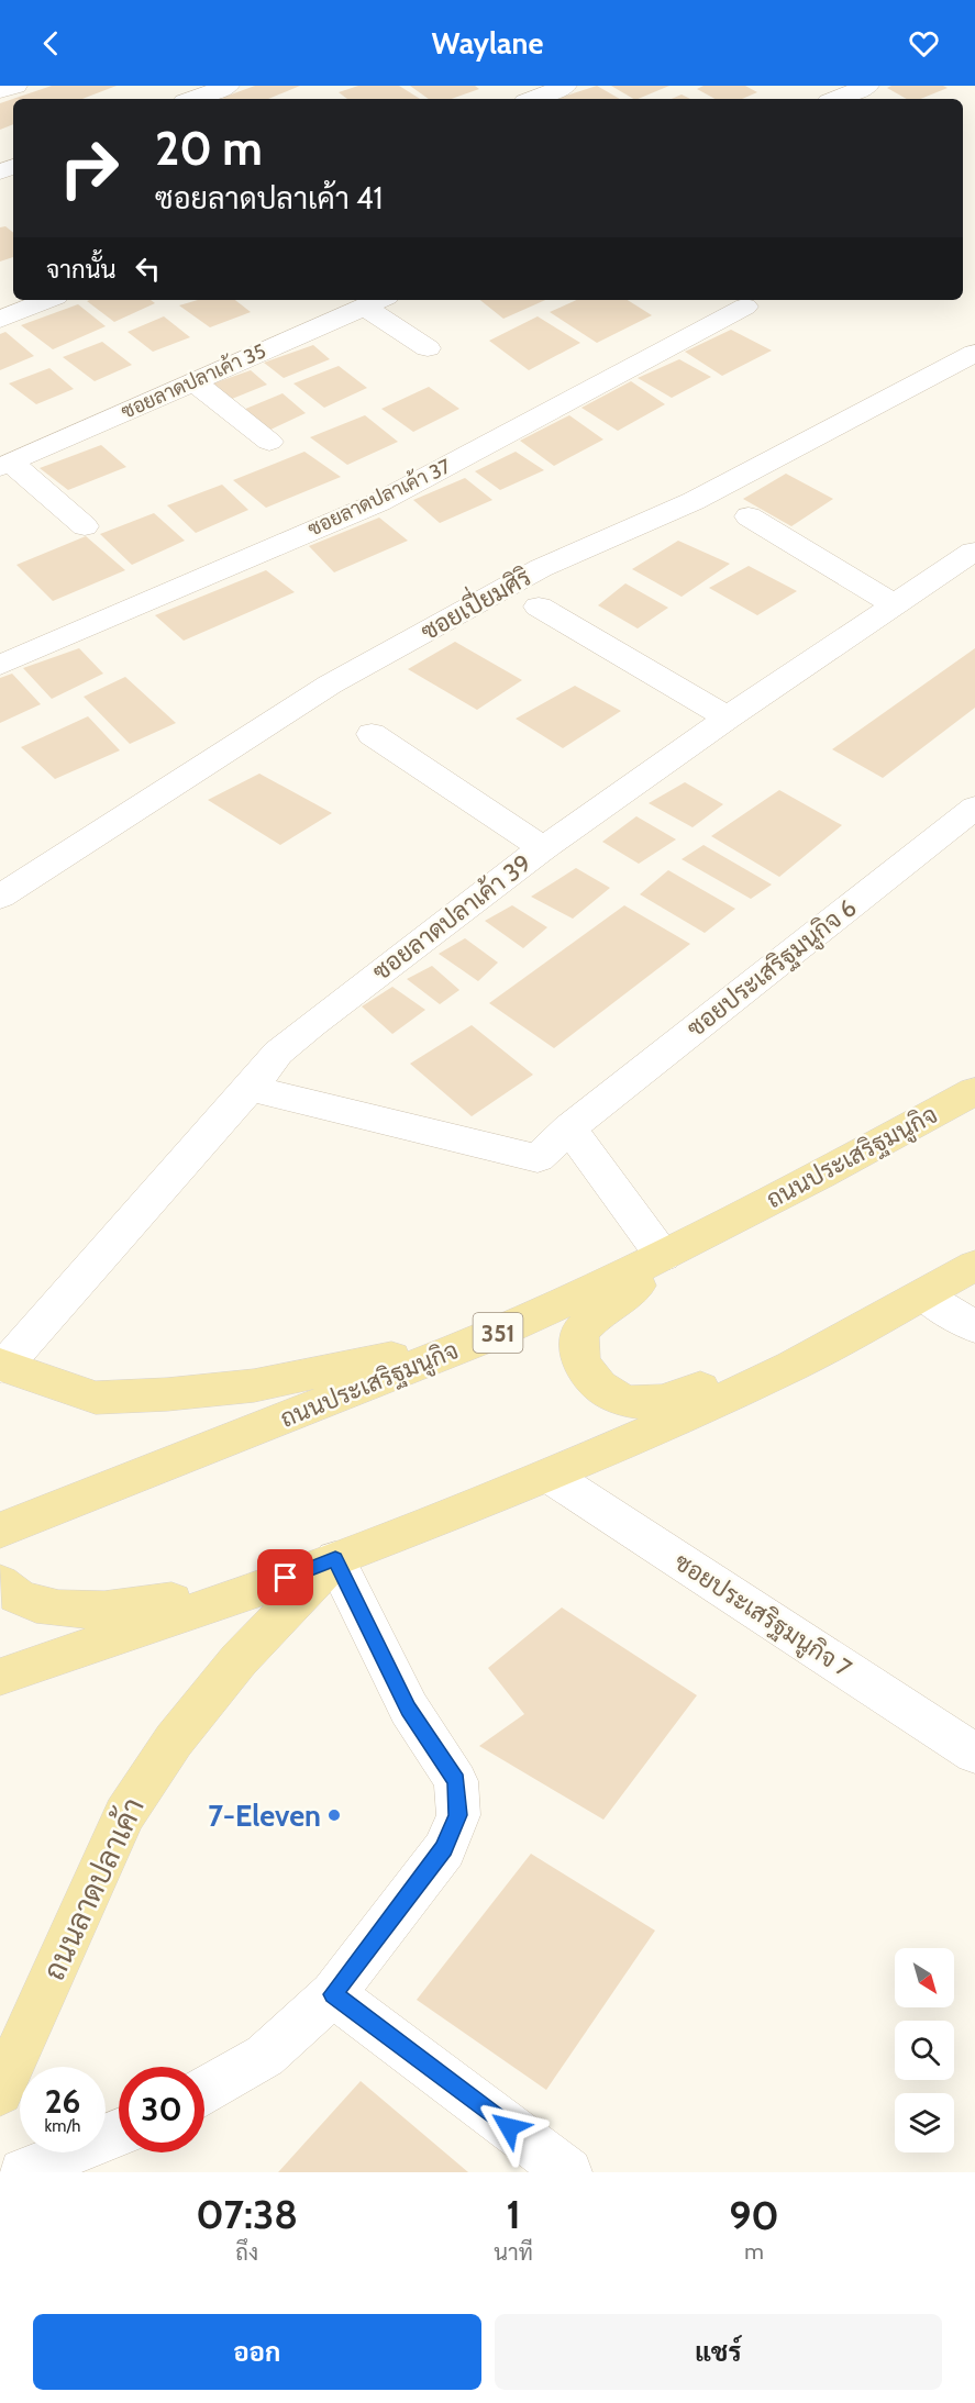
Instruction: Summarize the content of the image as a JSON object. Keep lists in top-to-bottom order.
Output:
{
  "streets": {
    "main road": ["ถนนประเสริฐมนูกิจ", "351", "ถนนลาดปลาเค้า"],
    "street": [
      "ซอยลาดปลาเค้า 35",
      "ซอยลาดปลาเค้า 37",
      "ซอยเปี่ยมศิริ",
      "ซอยลาดปลาเค้า 39",
      "ซอยประเสริฐมนูกิจ 6",
      "ซอยประเสริฐมนูกิจ 7"
    ]
  },
  "crossings": [
    ["ซอยลาดปลาเค้า 39", "ซอยประเสริฐมนูกิจ 6"]
  ],
  "places": ["7-Eleven"],
  "north": "bottom right",
  "page": {
    "header": "Waylane",
    "turn": ["20 m", "ซอยลาดปลาเค้า 41"],
    "then": "จากนั้น",
    "speed": "26 km/h",
    "limit": "30",
    "eta": [
      "07:38",
      "ถึง",
      "1",
      "นาที",
      "90",
      "m"
    ],
    "buttons": ["ออก", "แชร์"]
  }
}
